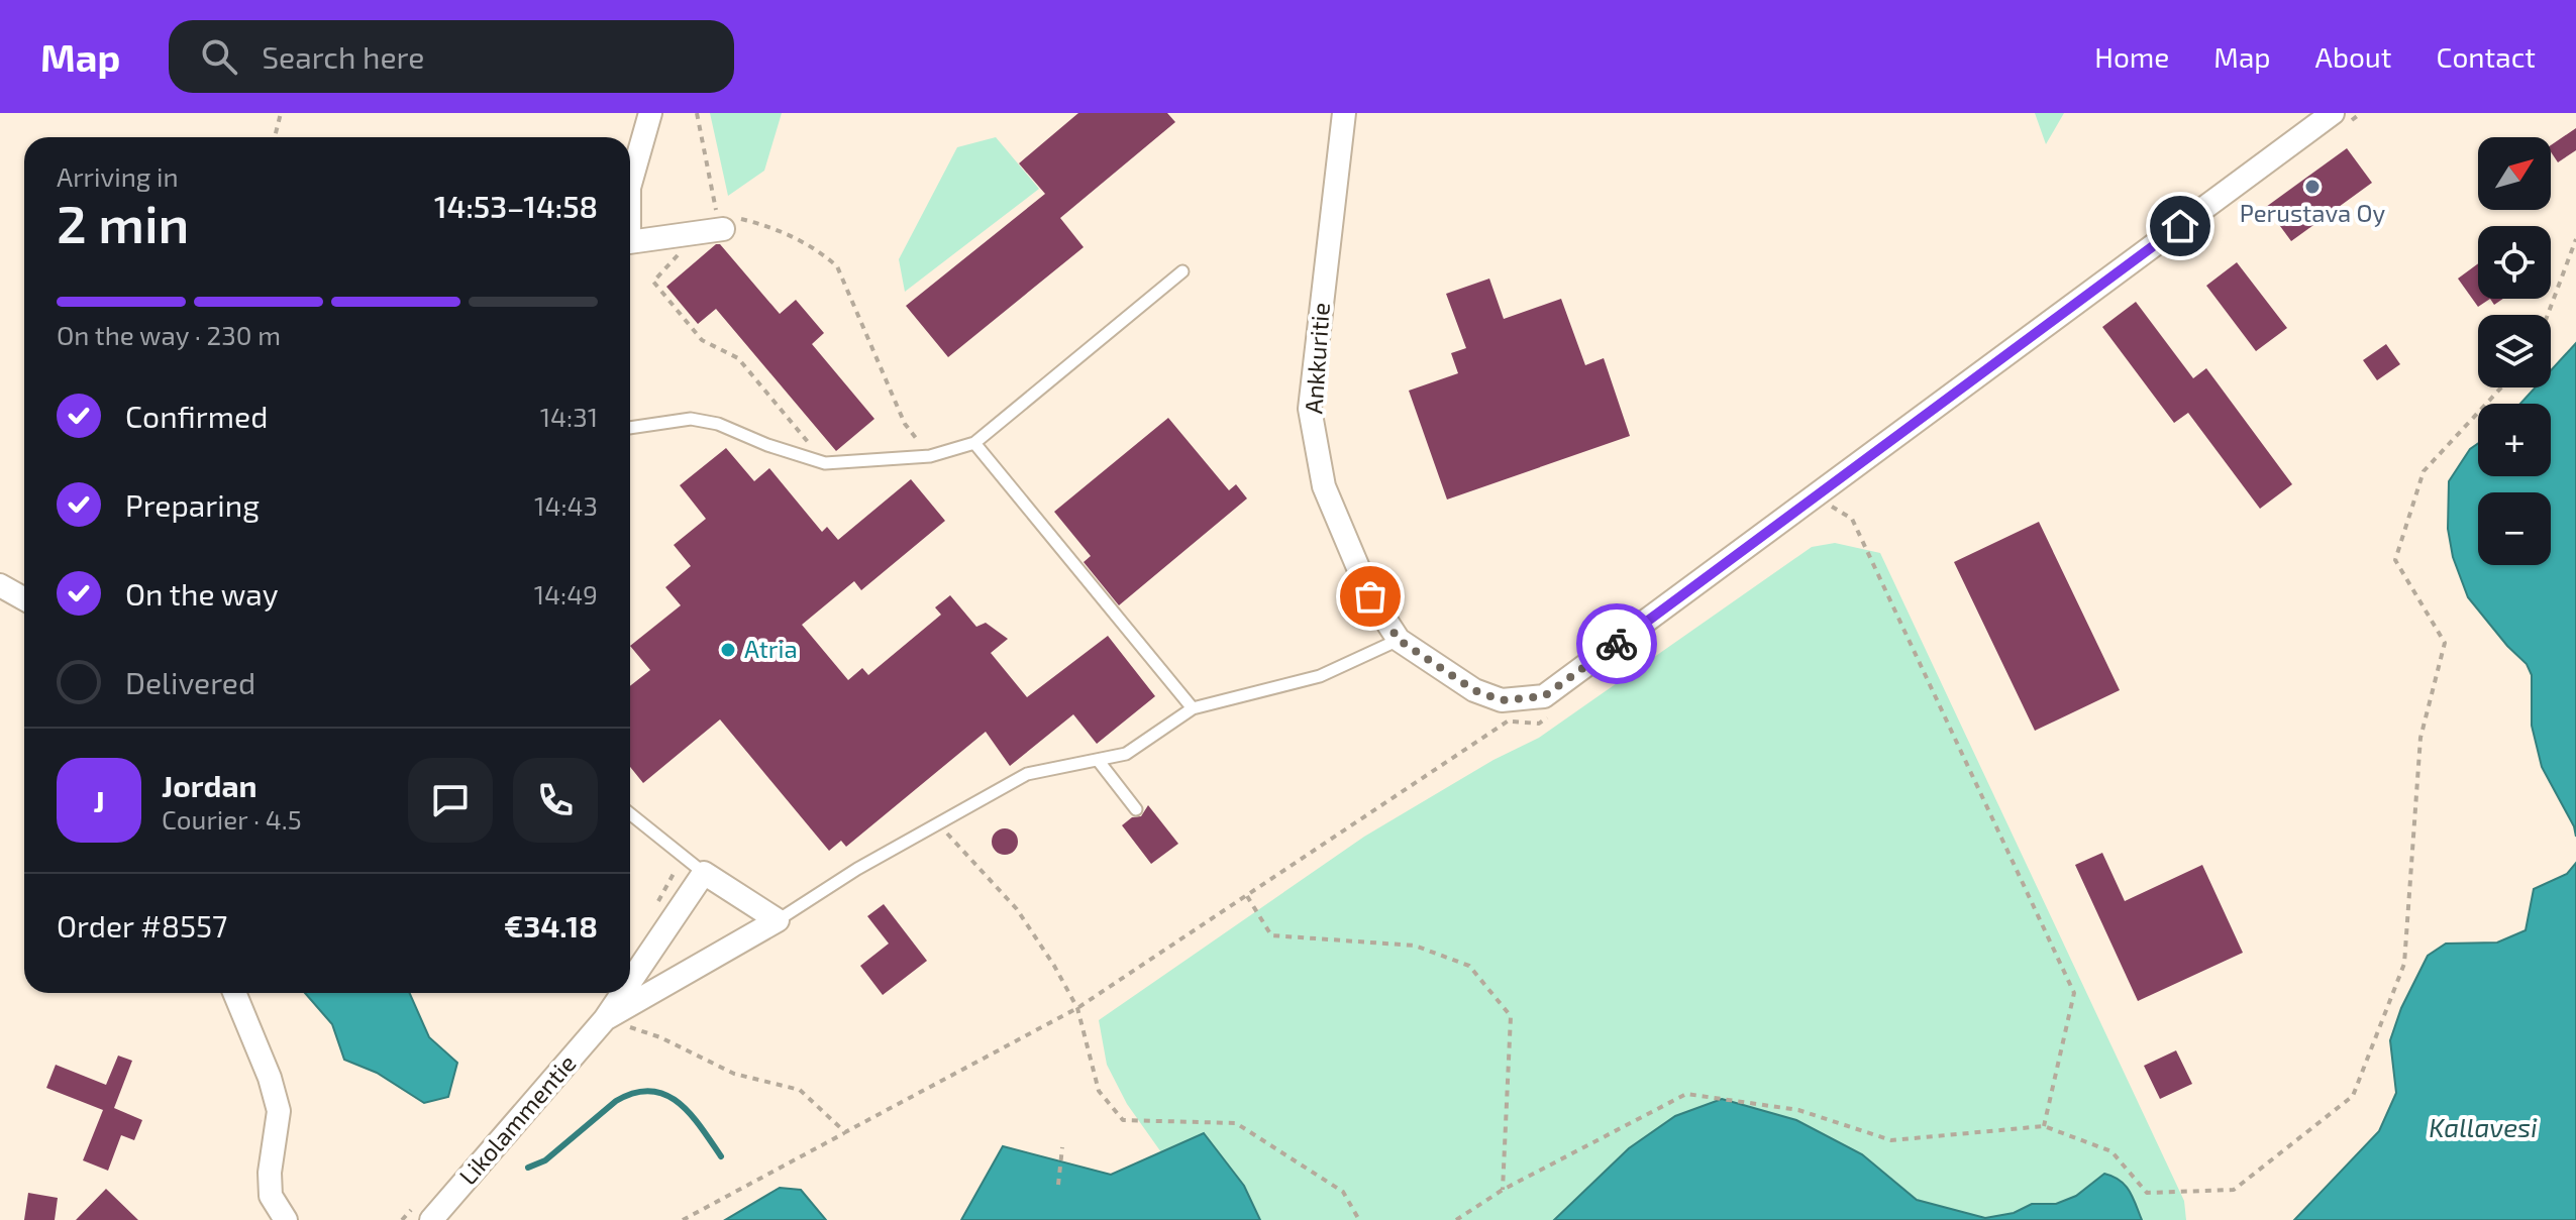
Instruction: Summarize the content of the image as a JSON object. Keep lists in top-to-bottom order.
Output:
{
  "streets": {
    "street": ["Ankkuritie", "Likolammentie"]
  },
  "water": ["Kallavesi"],
  "places": ["Perustava Oy", "Atria"],
  "north": "top right",
  "page": {
    "header": "Map",
    "search": "Search here",
    "nav": [
      "Home",
      "Map",
      "About",
      "Contact"
    ],
    "map_buttons": ["+", "−"],
    "heading": ["2 min", "Arriving in", "14:53–14:58"],
    "panel": [
      "Jordan",
      "Courier · 4.5",
      "Order #8557",
      "€34.18"
    ],
    "bar": "On the way · 230 m",
    "list": [
      ["Confirmed", "14:31"],
      ["Preparing", "14:43"],
      ["On the way", "14:49"],
      "Delivered"
    ],
    "round": "J"
  }
}
